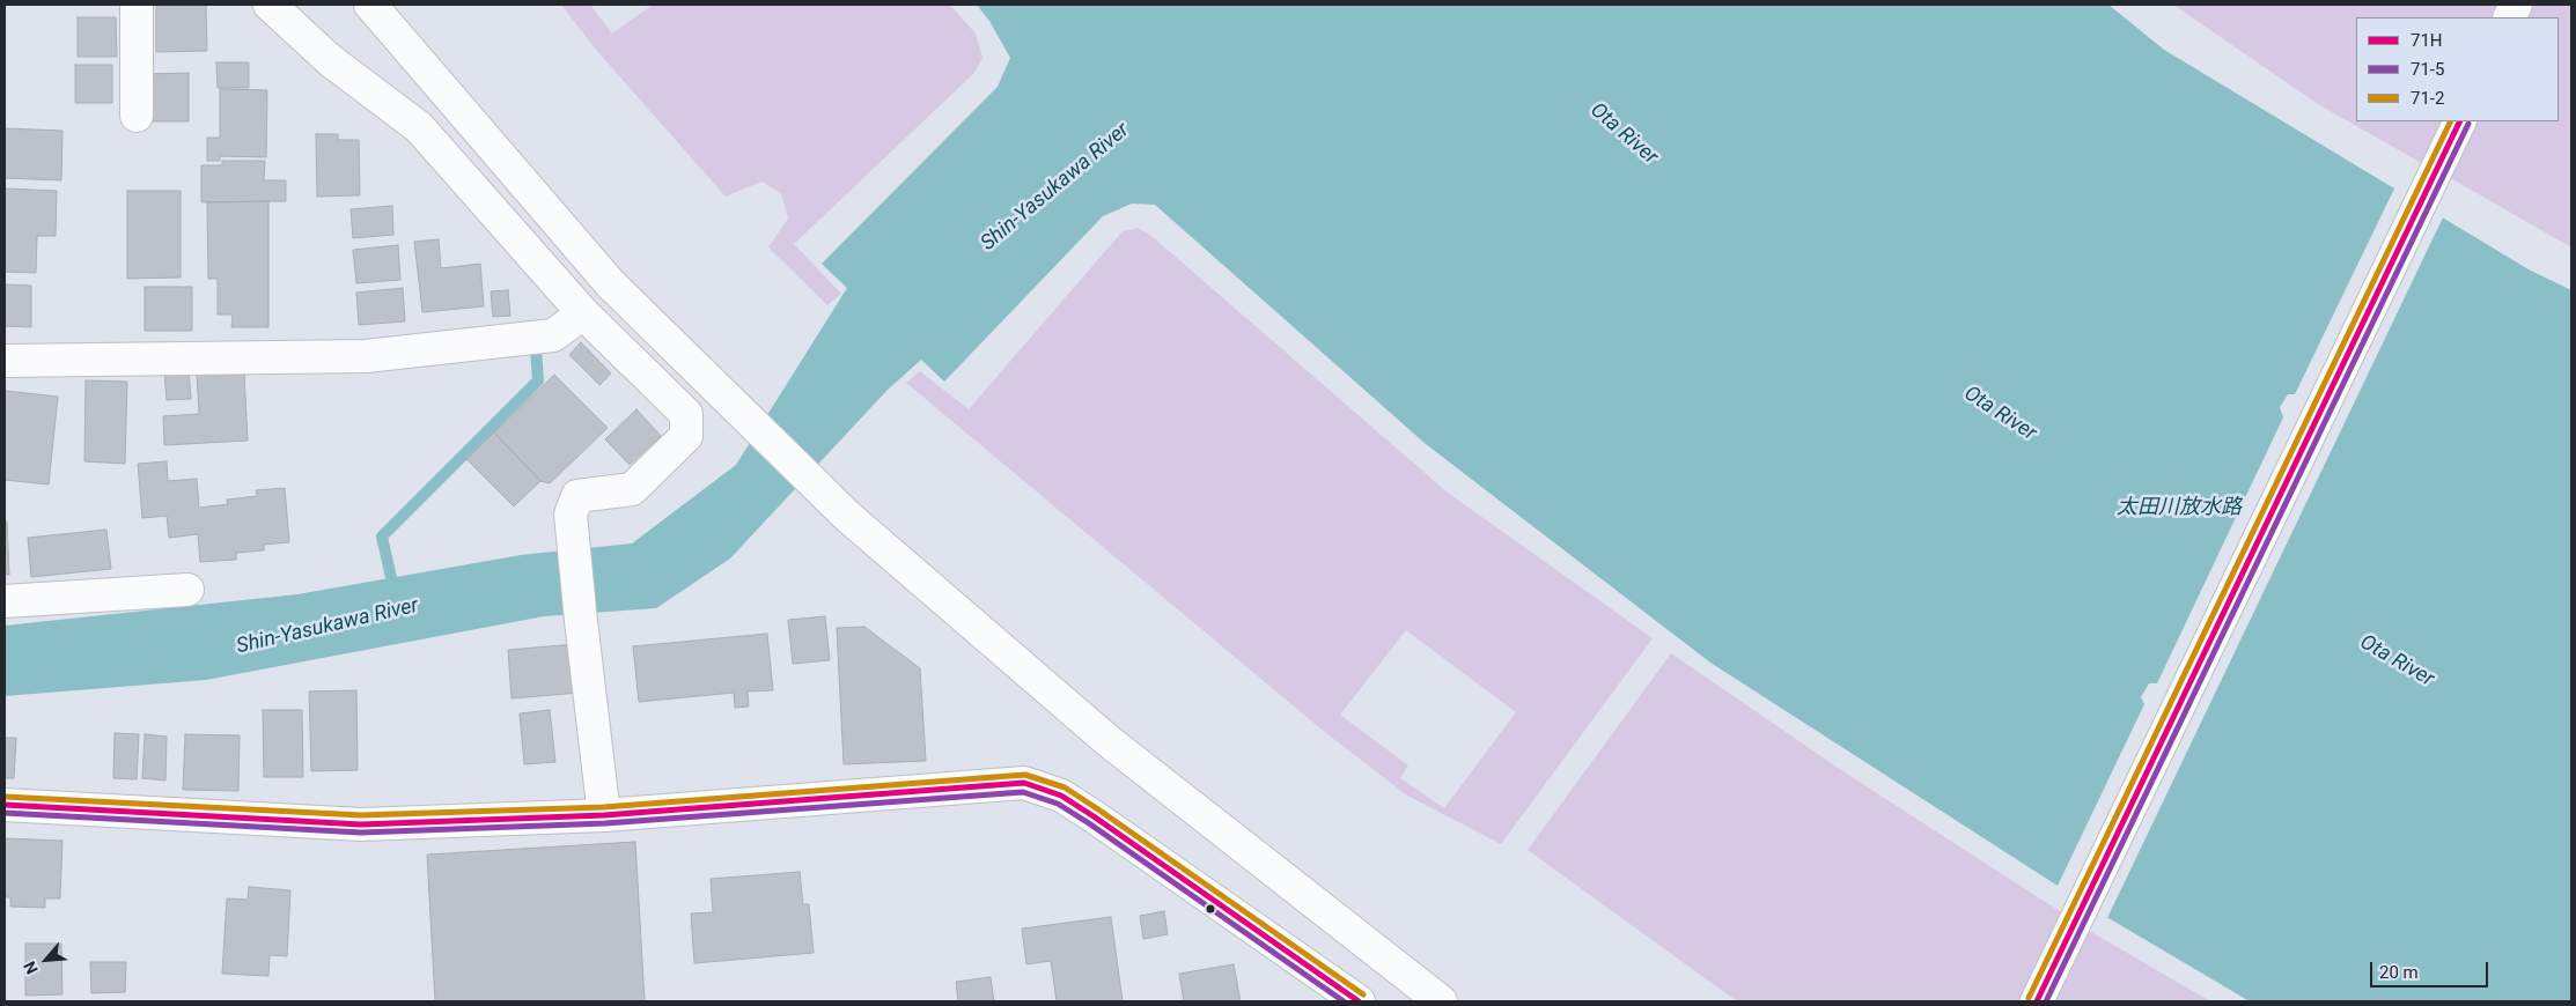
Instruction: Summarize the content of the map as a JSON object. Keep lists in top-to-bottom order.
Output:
{
  "water": ["Ota River", "Shin-Yasukawa River", "太田川放水路"],
  "lines": ["transit line 71H", "transit line 71-2", "transit line 71-5"],
  "legend": ["71H", "71-5", "71-2"],
  "scale_bar": "20 m",
  "north": "bottom left"
}
